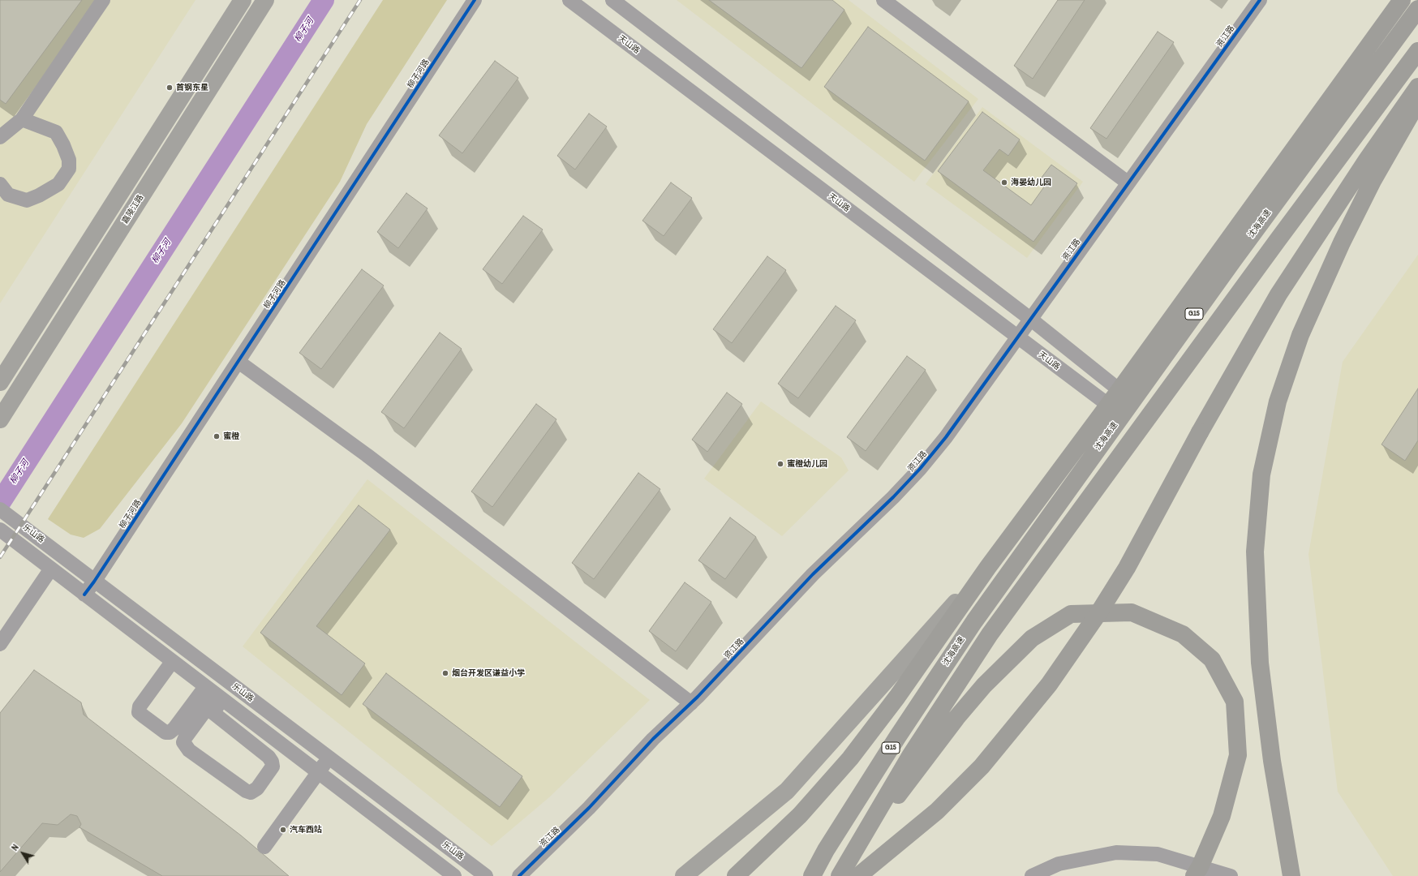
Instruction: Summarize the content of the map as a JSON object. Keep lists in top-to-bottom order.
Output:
{
  "streets": {
    "highway": ["沈海高速", "G15"],
    "main road": ["嘉陵江路"],
    "street": [
      "资江路",
      "天山路",
      "柳子河路",
      "乐山路"
    ]
  },
  "crossings": [
    ["资江路", "天山路"],
    ["柳子河路", "乐山路"]
  ],
  "water": ["柳子河"],
  "places": [
    "首钢东星",
    "海晏幼儿园",
    "蜜橙",
    "蜜橙幼儿园",
    "烟台开发区谦益小学",
    "汽车西站"
  ],
  "north": "top left"
}
